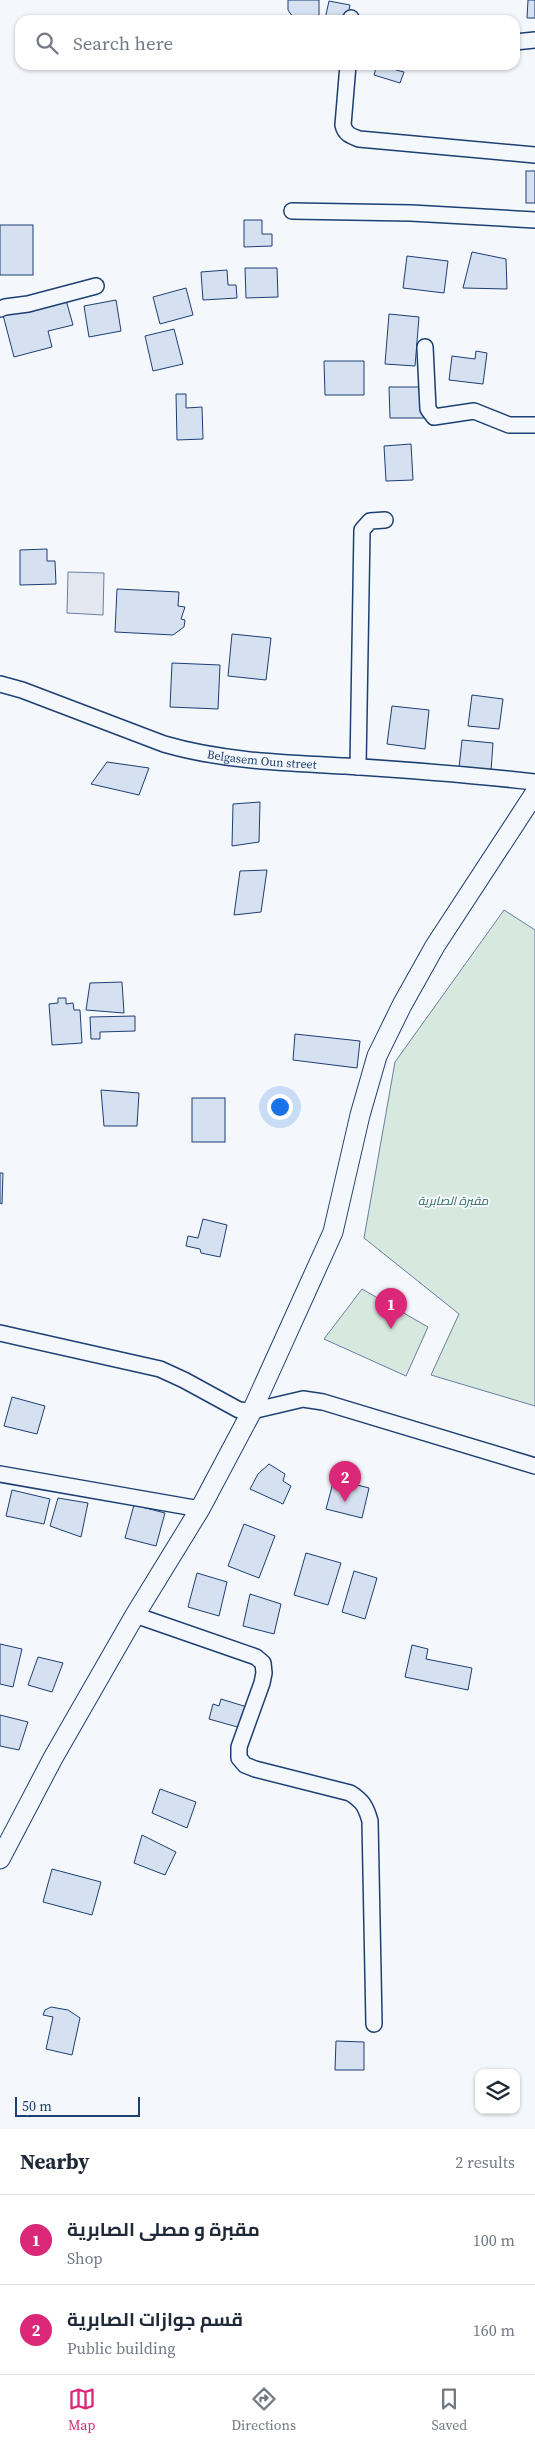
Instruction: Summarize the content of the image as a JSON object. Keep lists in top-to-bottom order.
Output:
{
  "streets": {
    "street": ["Belgasem Oun street"]
  },
  "parks": ["مقبرة الصابرية"],
  "scale_bar": "50 m",
  "page": {
    "search": "Search here",
    "pins": ["1", "2"],
    "scale": "50 m",
    "heading": ["Nearby", "2 results"],
    "list": [
      {
        "mark": "1",
        "name": "مقبرة و مصلى الصابرية",
        "note": "Shop",
        "value": "100 m"
      },
      {
        "mark": "2",
        "name": "قسم جوازات الصابرية",
        "note": "Public building",
        "value": "160 m"
      }
    ],
    "nav": ["Map", "Directions", "Saved"]
  }
}
